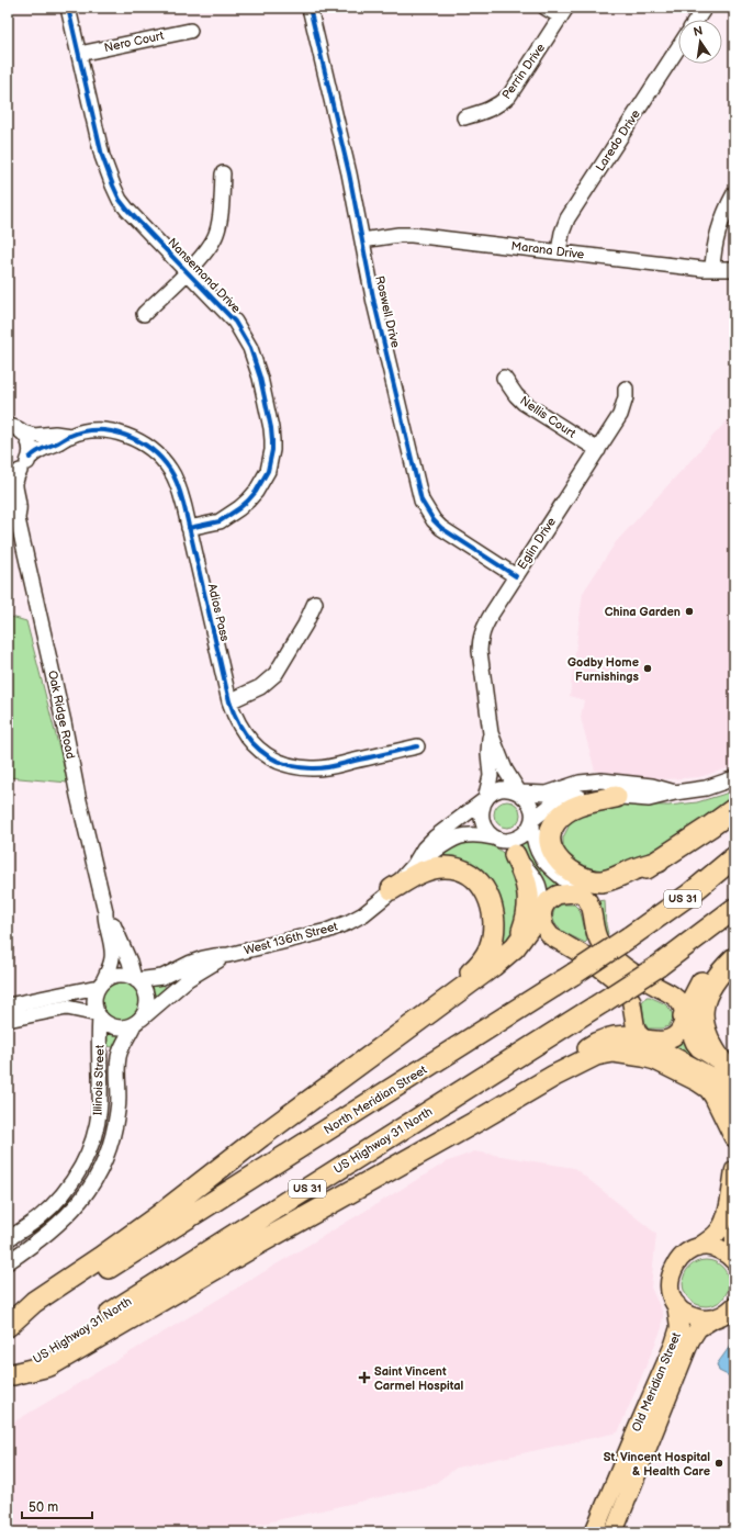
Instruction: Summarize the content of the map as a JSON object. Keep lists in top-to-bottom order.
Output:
{
  "streets": {
    "highway": ["US 31", "North Meridian Street", "US Highway 31 North"],
    "main road": ["Old Meridian Street"],
    "street": [
      "Nero Court",
      "Perrin Drive",
      "Laredo Drive",
      "Marana Drive",
      "Nansemond Drive",
      "Roswell Drive",
      "Nellis Court",
      "Eglin Drive",
      "Adios Pass",
      "Oak Ridge Road",
      "West 136th Street",
      "Illinois Street"
    ]
  },
  "crossings": [
    ["Nero Court", "Nansemond Drive"],
    ["Laredo Drive", "Marana Drive"],
    ["Marana Drive", "Roswell Drive"],
    ["Nansemond Drive", "Adios Pass"],
    ["Roswell Drive", "Eglin Drive"],
    ["Nellis Court", "Eglin Drive"],
    ["Eglin Drive", "West 136th Street"],
    ["Oak Ridge Road", "West 136th Street"],
    ["Oak Ridge Road", "Illinois Street"],
    ["West 136th Street", "Illinois Street"]
  ],
  "places": {
    "other": ["China Garden", "Godby Home Furnishings", "St. Vincent Hospital & Health Care"],
    "health": ["Saint Vincent Carmel Hospital"]
  },
  "scale_bar": "50 m",
  "north": "top"
}
